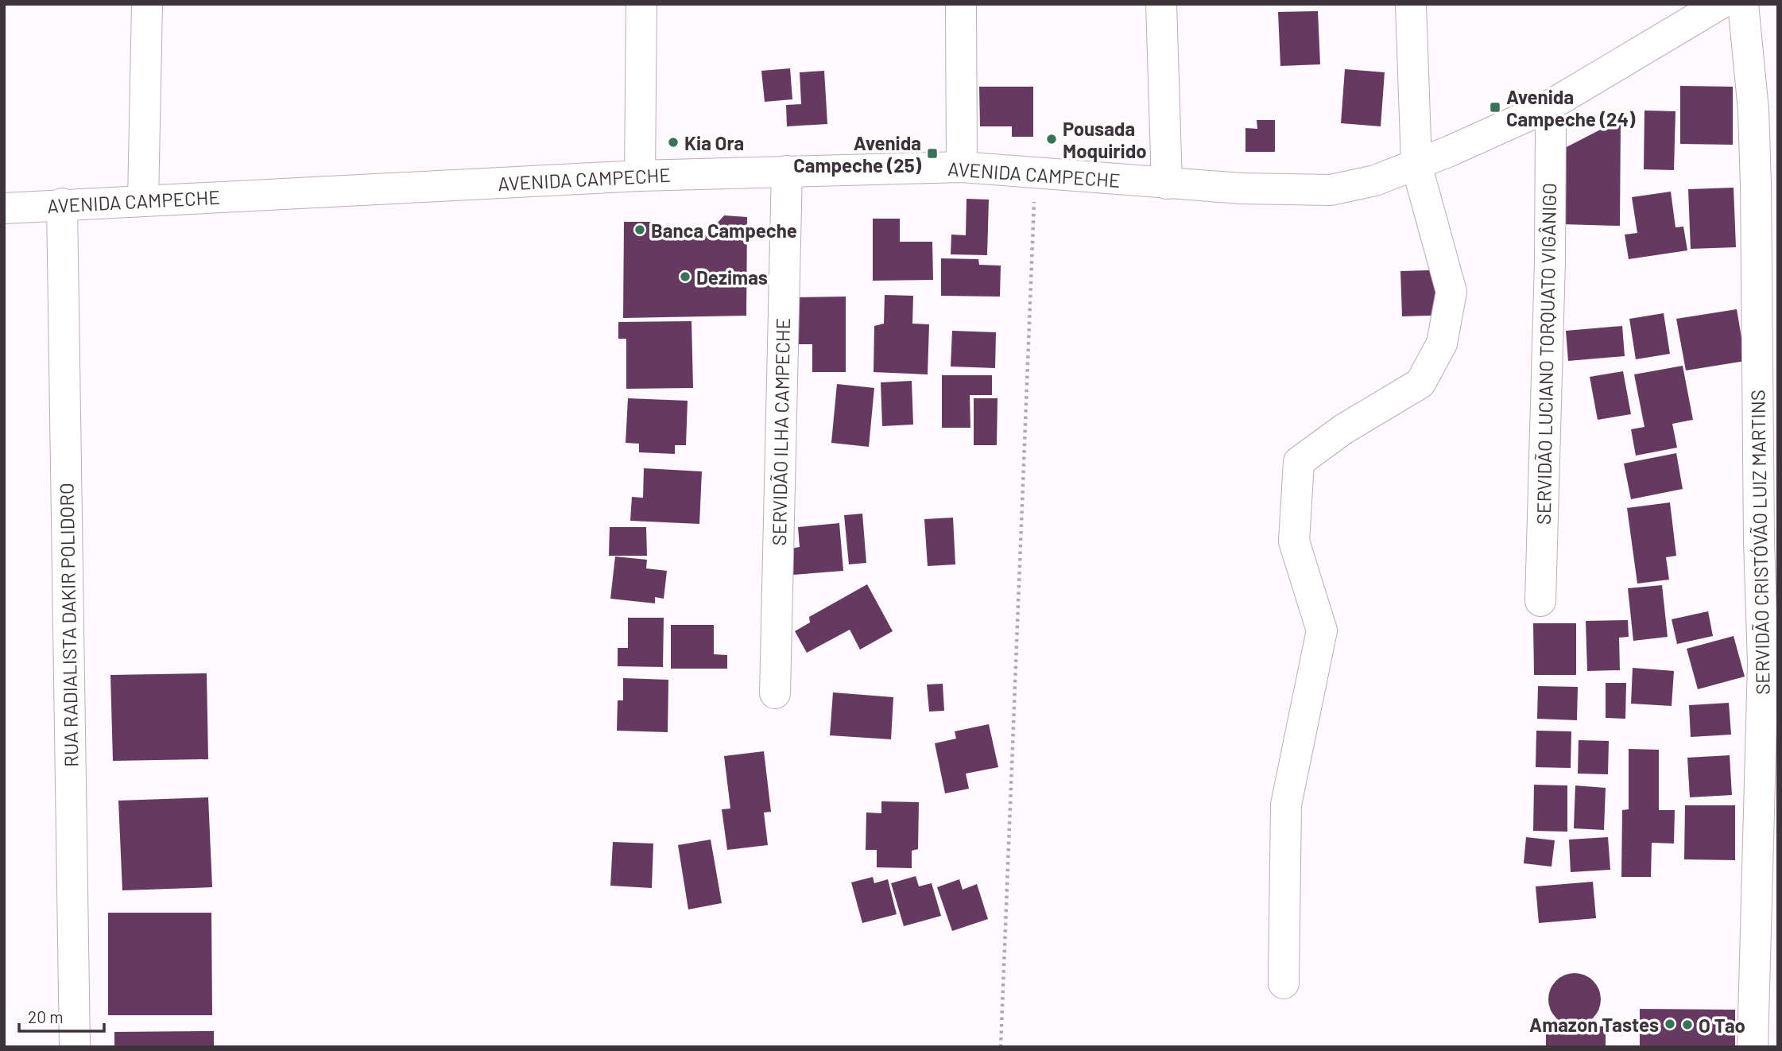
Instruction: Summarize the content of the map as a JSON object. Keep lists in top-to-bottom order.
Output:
{
  "streets": {
    "street": [
      "AVENIDA CAMPECHE",
      "SERVIDÃO LUCIANO TORQUATO VIGÂNIGO",
      "SERVIDÃO ILHA CAMPECHE",
      "SERVIDÃO CRISTÓVÃO LUIZ MARTINS",
      "RUA RADIALISTA DAKIR POLIDORO"
    ]
  },
  "crossings": [
    ["AVENIDA CAMPECHE", "SERVIDÃO LUCIANO TORQUATO VIGÂNIGO"],
    ["AVENIDA CAMPECHE", "SERVIDÃO ILHA CAMPECHE"],
    ["AVENIDA CAMPECHE", "RUA RADIALISTA DAKIR POLIDORO"]
  ],
  "places": {
    "transit": ["Avenida Campeche (24)", "Avenida Campeche (25)"],
    "other": [
      "Pousada Moquirido",
      "Kia Ora",
      "Banca Campeche",
      "Dezimas",
      "Amazon Tastes",
      "O Tao"
    ]
  },
  "scale_bar": "20 m"
}
